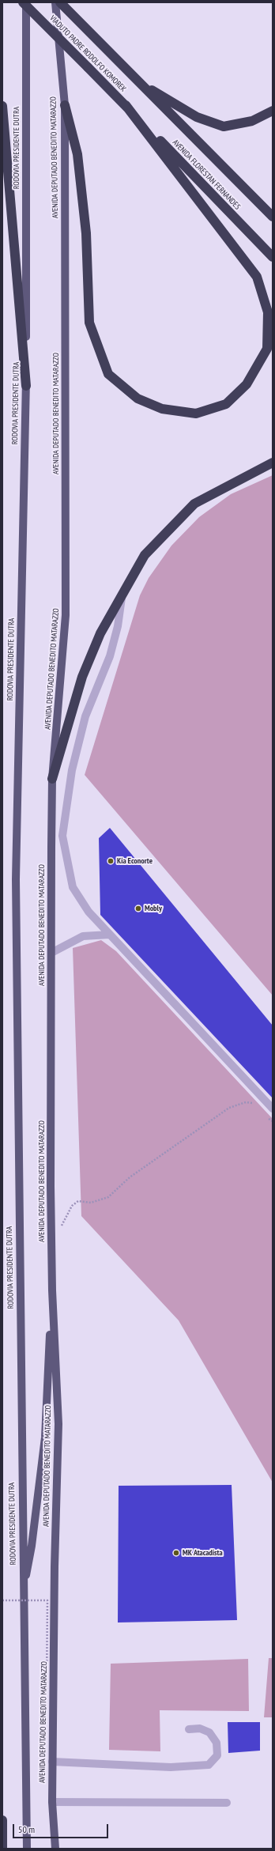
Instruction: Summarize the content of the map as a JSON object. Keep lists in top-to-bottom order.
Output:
{
  "streets": {
    "highway": ["VIADUTO PADRE RODOLFO KOMOREK", "AVENIDA FLORESTAN FERNANDES"],
    "main road": ["RODOVIA PRESIDENTE DUTRA", "AVENIDA DEPUTADO BENEDITO MATARAZZO"]
  },
  "crossings": [
    ["VIADUTO PADRE RODOLFO KOMOREK", "AVENIDA DEPUTADO BENEDITO MATARAZZO"],
    ["VIADUTO PADRE RODOLFO KOMOREK", "AVENIDA FLORESTAN FERNANDES"]
  ],
  "places": ["Kia Econorte", "Mobly", "MK Atacadista"],
  "scale_bar": "50 m"
}
